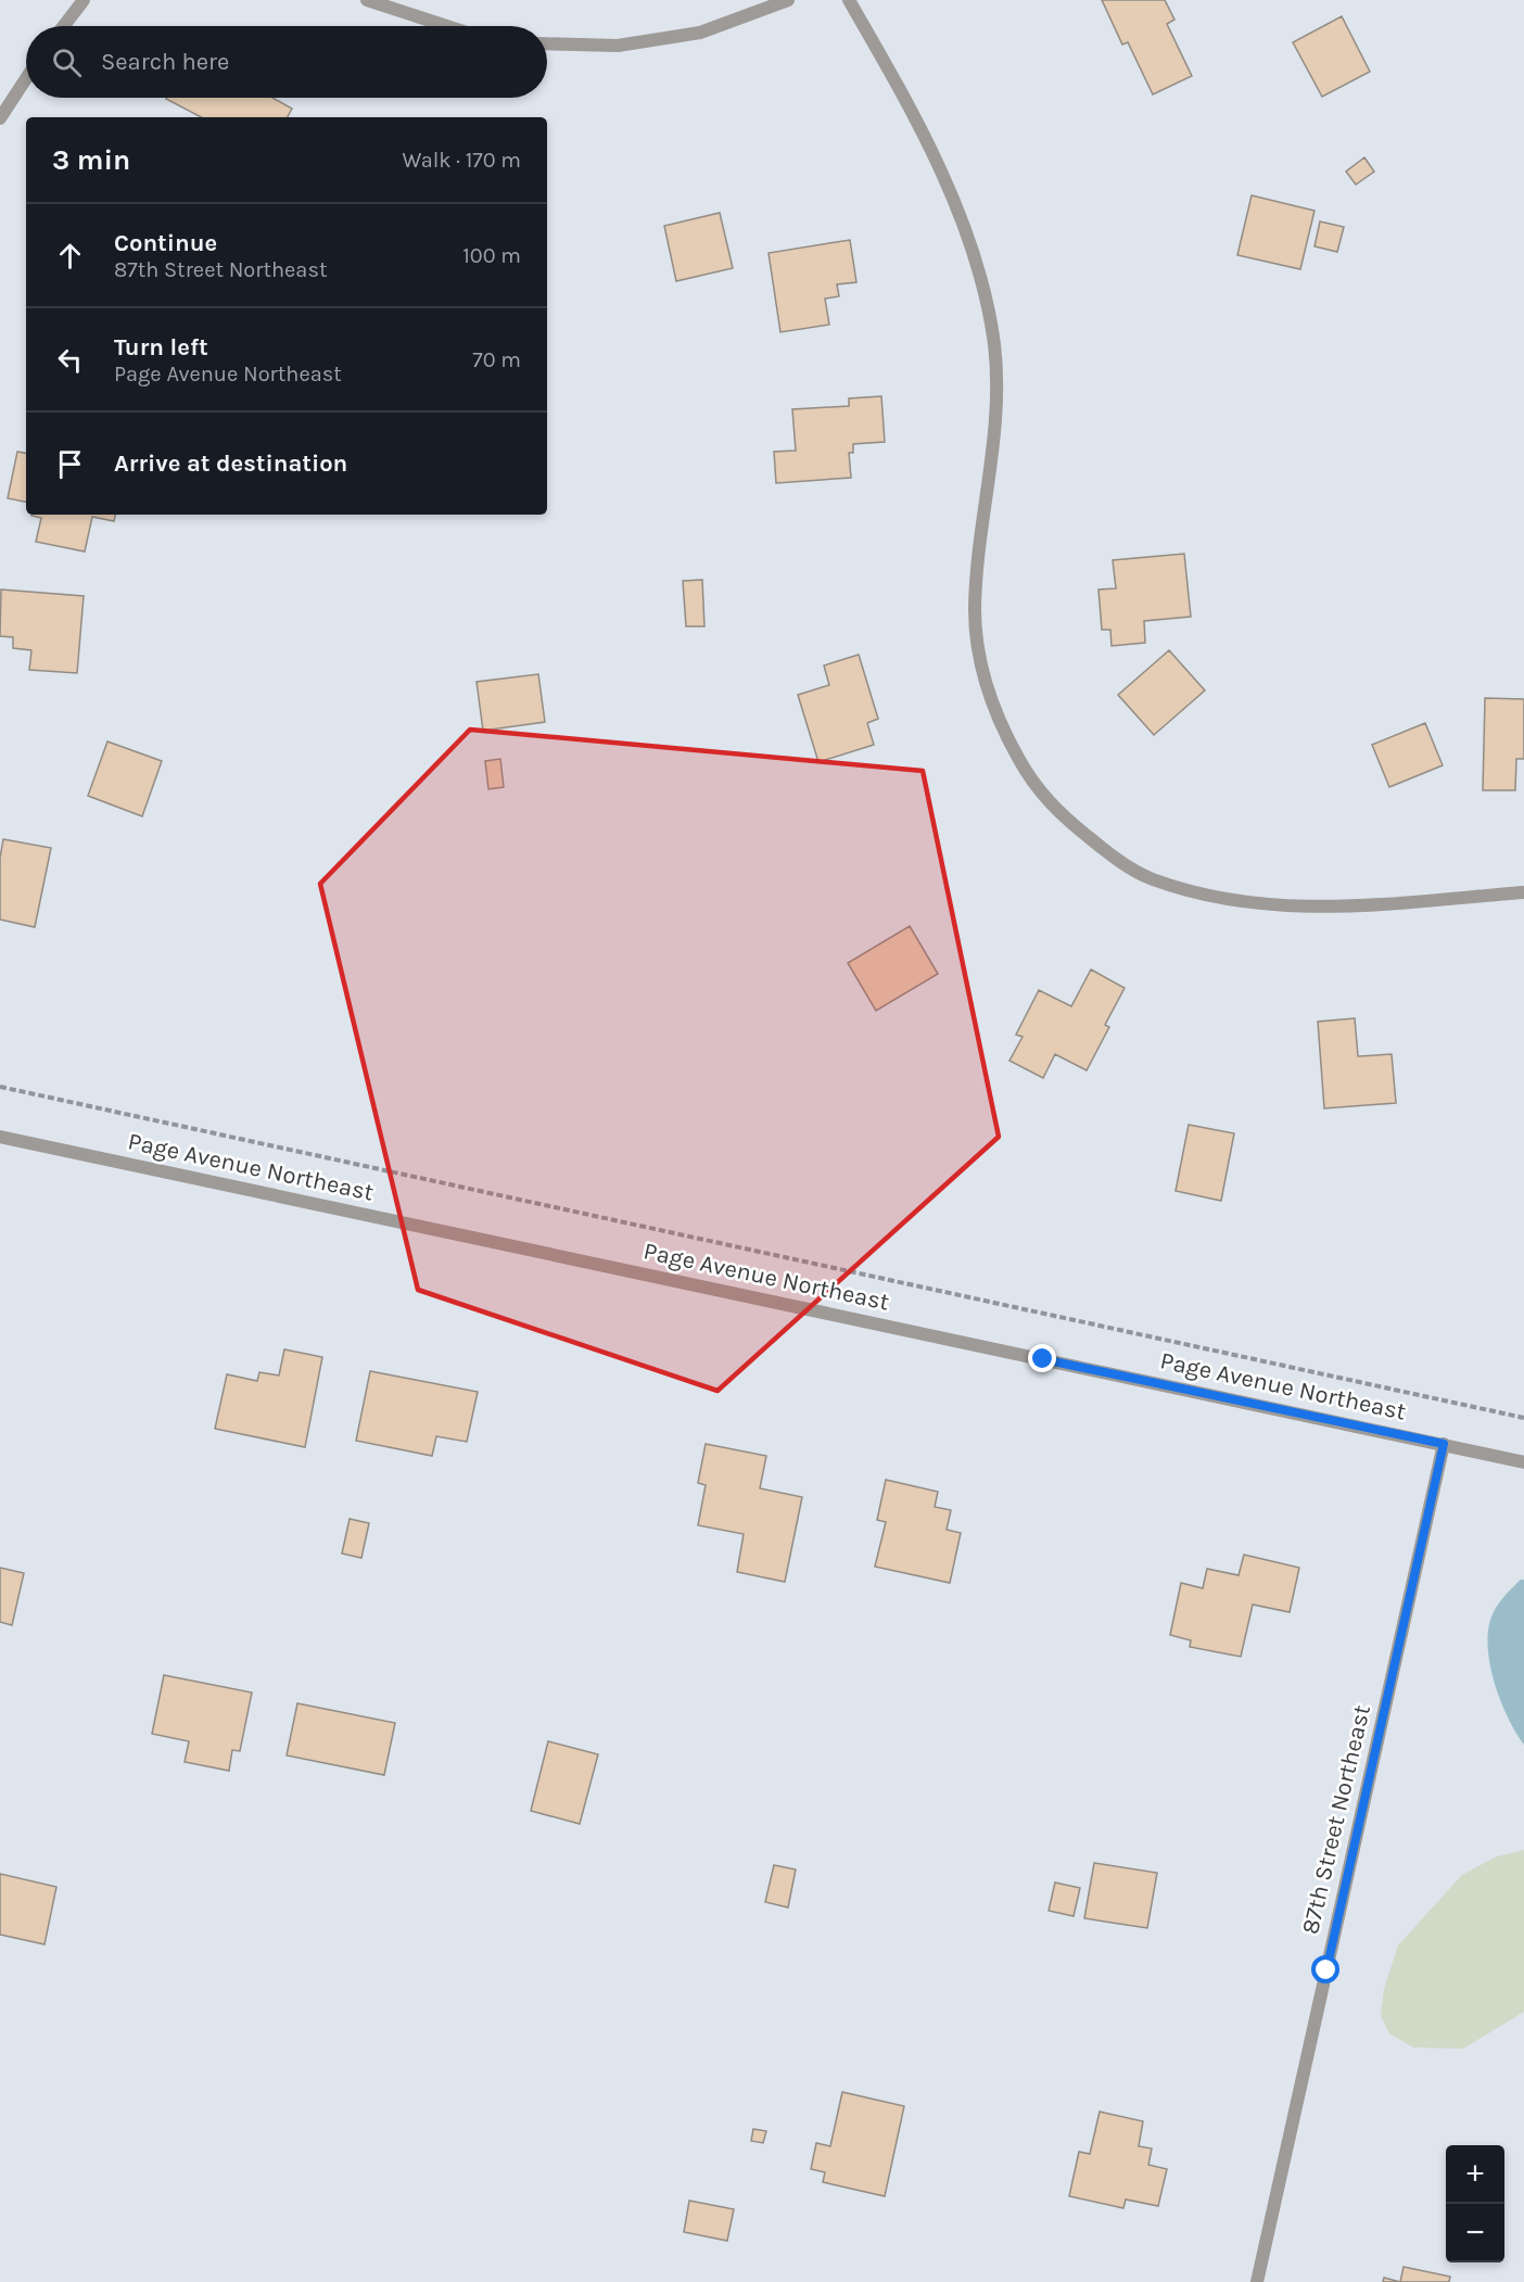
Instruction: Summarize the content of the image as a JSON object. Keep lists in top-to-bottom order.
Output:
{
  "streets": {
    "street": ["Page Avenue Northeast", "87th Street Northeast"]
  },
  "crossings": [
    ["Page Avenue Northeast", "87th Street Northeast"]
  ],
  "page": {
    "search": "Search here",
    "heading": ["3 min", "Walk · 170 m"],
    "list": [
      ["Continue", "87th Street Northeast", "100 m"],
      ["Turn left", "Page Avenue Northeast", "70 m"],
      "Arrive at destination"
    ],
    "map_buttons": ["+", "−"]
  }
}
